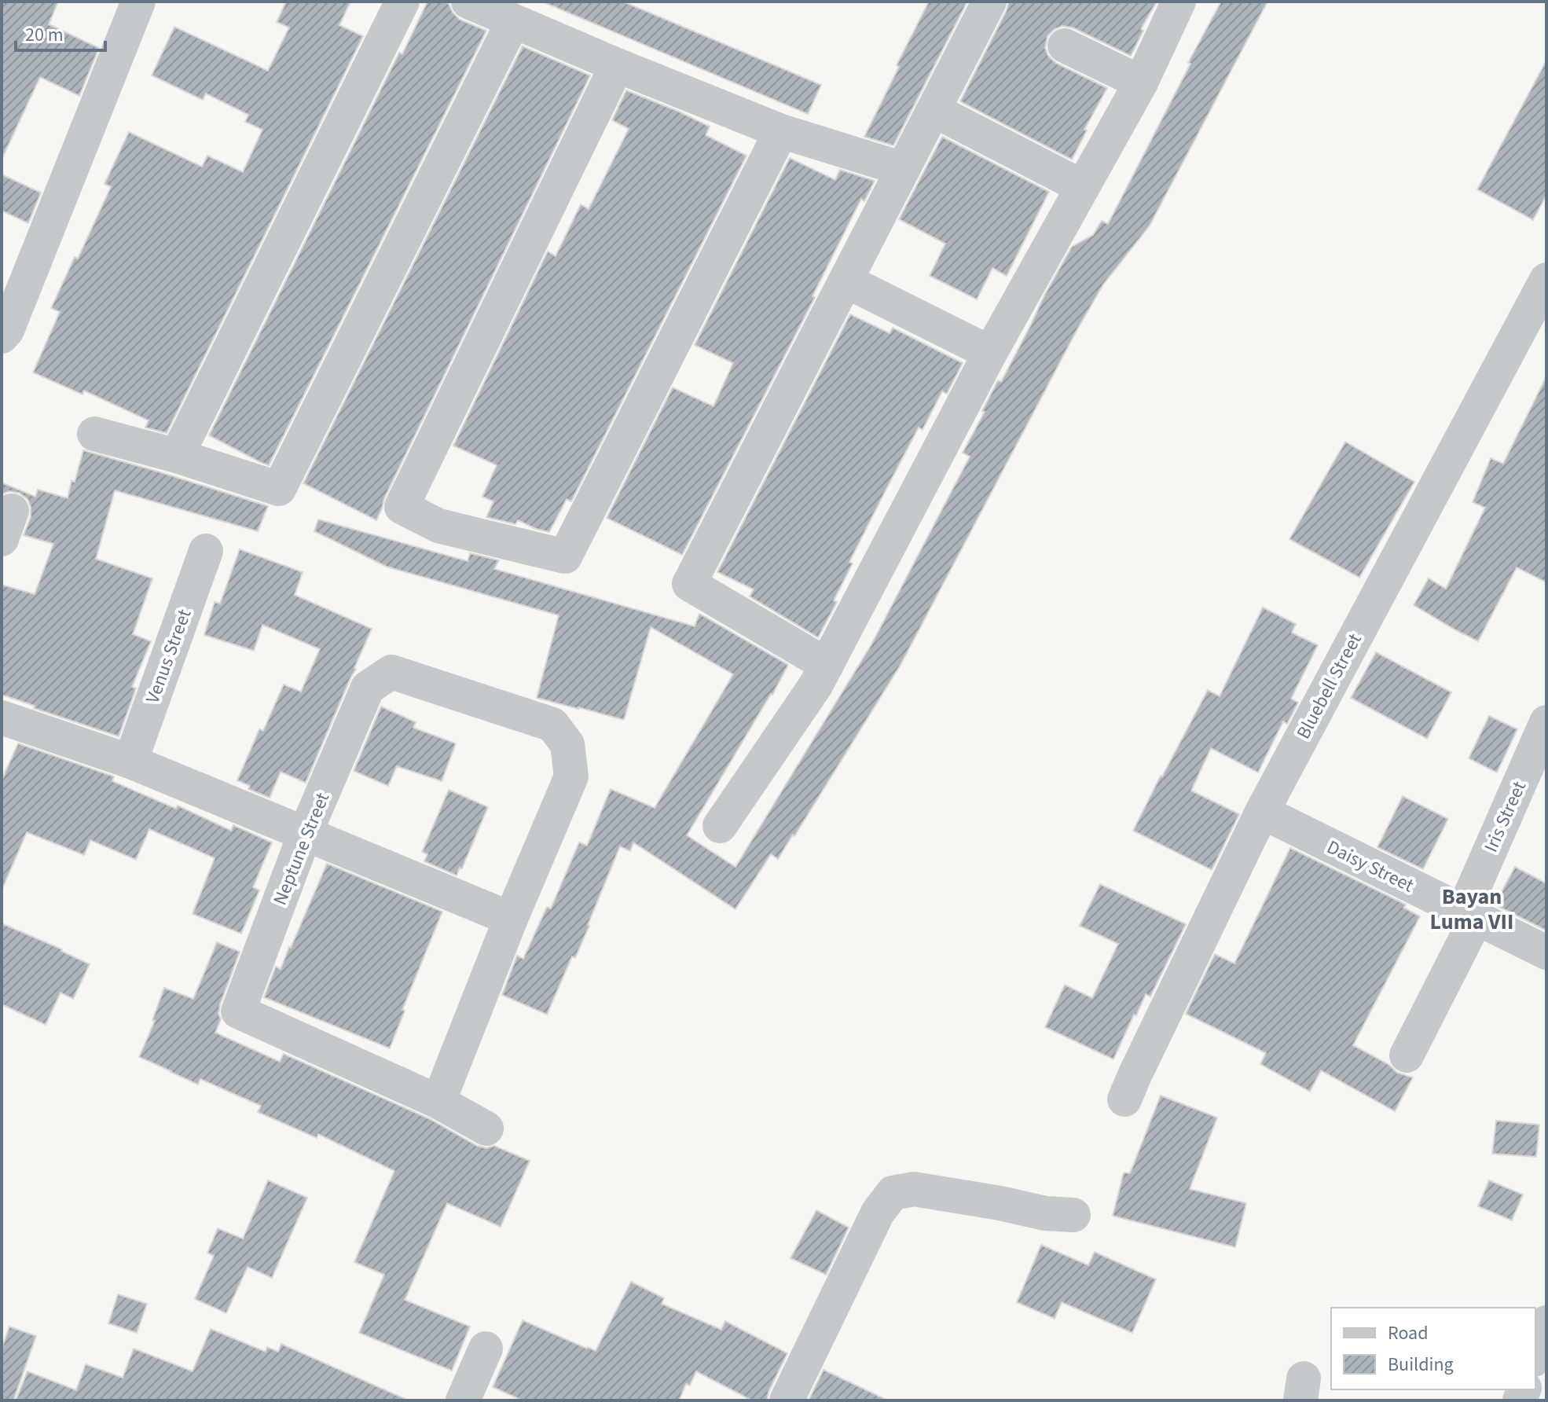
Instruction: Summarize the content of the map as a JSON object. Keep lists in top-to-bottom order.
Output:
{
  "streets": {
    "street": [
      "Venus Street",
      "Bluebell Street",
      "Iris Street",
      "Neptune Street",
      "Daisy Street"
    ]
  },
  "crossings": [
    ["Bluebell Street", "Daisy Street"],
    ["Iris Street", "Daisy Street"]
  ],
  "districts": ["Bayan Luma VII"],
  "legend": ["Road", "Building"],
  "scale_bar": "20 m"
}
